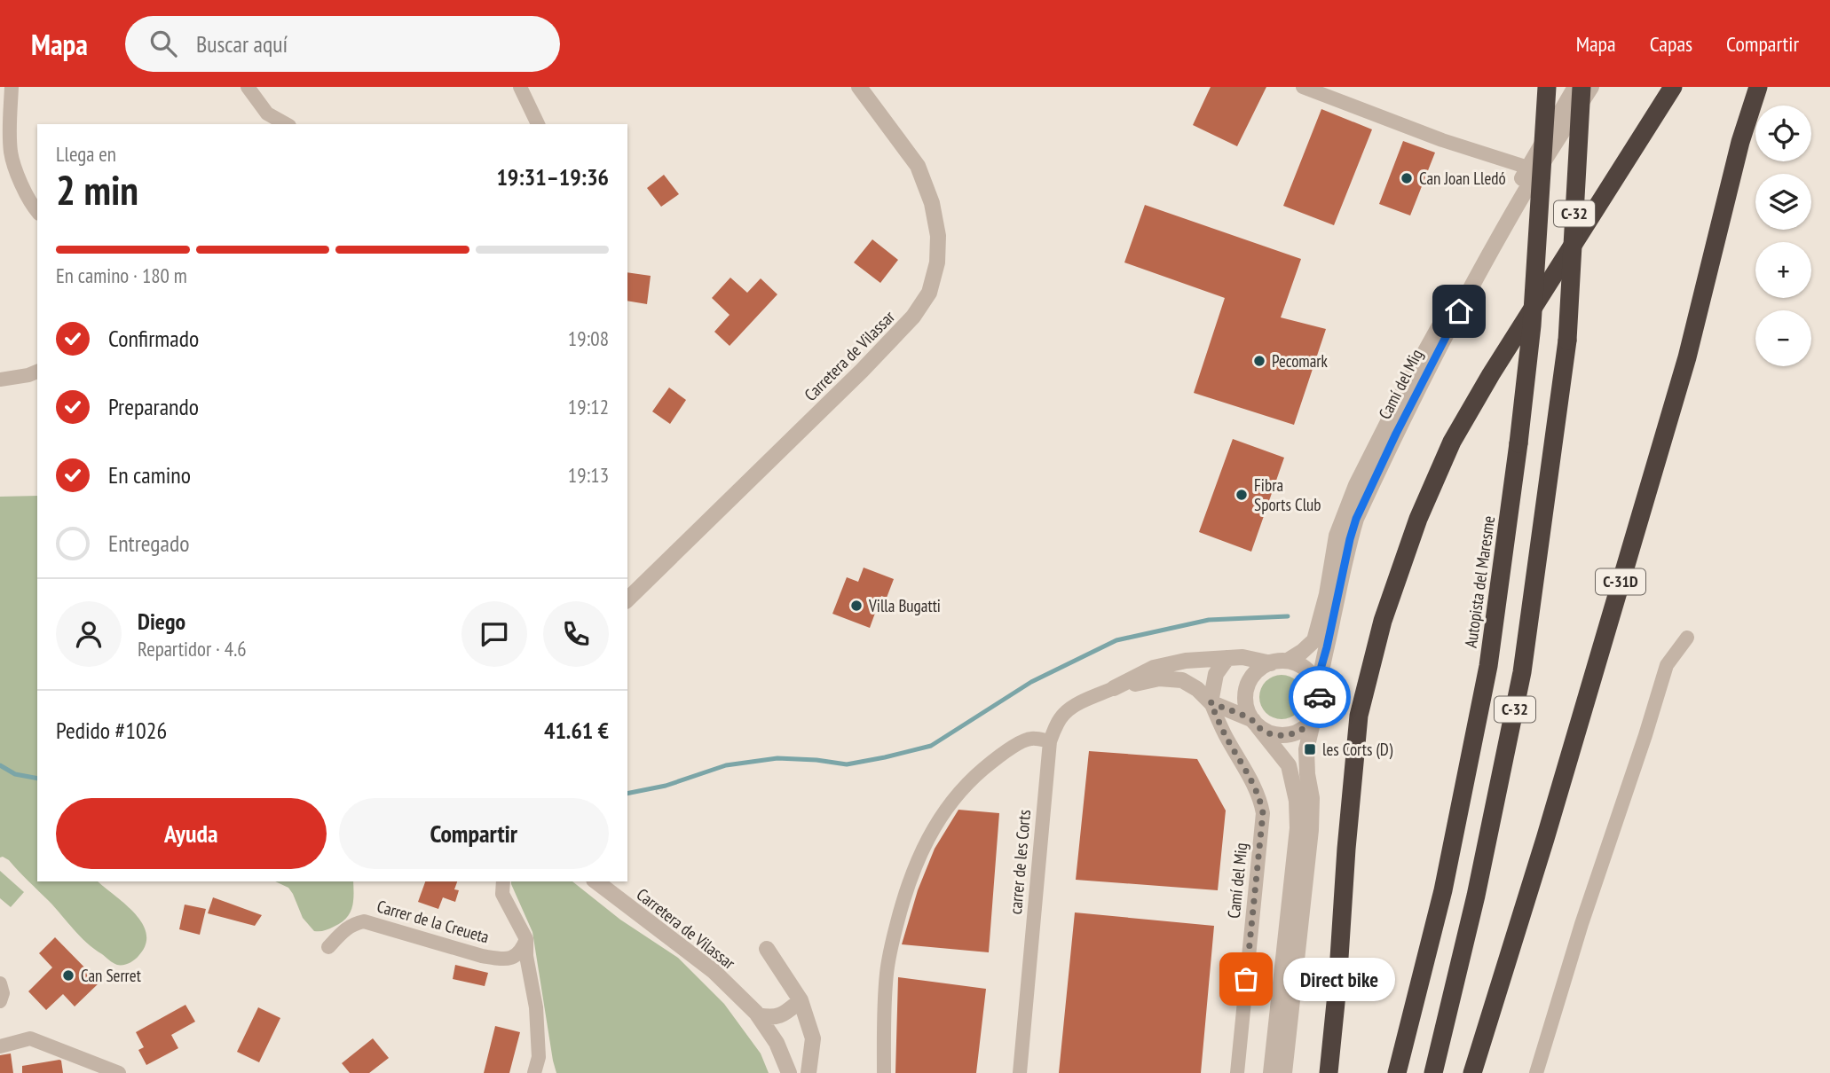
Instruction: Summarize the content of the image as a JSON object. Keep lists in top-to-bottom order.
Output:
{
  "streets": {
    "highway": ["C-32", "Autopista del Maresme", "C-31D"],
    "street": [
      "Carretera de Vilassar",
      "Camí del Mig",
      "carrer de les Corts",
      "Carrer de la Creueta"
    ]
  },
  "places": {
    "other": [
      "Can Joan Lledó",
      "Pecomark",
      "Fibra Sports Club",
      "Villa Bugatti",
      "Can Serret",
      "Direct bike"
    ],
    "transit": ["les Corts (D)"]
  },
  "page": {
    "header": "Mapa",
    "search": "Buscar aquí",
    "nav": ["Mapa", "Capas", "Compartir"],
    "map_buttons": ["+", "−"],
    "heading": ["2 min", "Llega en", "19:31–19:36"],
    "panel": [
      "Diego",
      "Repartidor · 4.6",
      "Pedido #1026",
      "41.61 €"
    ],
    "bar": "En camino · 180 m",
    "list": [
      ["Confirmado", "19:08"],
      ["Preparando", "19:12"],
      ["En camino", "19:13"],
      "Entregado"
    ],
    "buttons": ["Ayuda", "Compartir"],
    "bubble": "Direct bike"
  }
}
